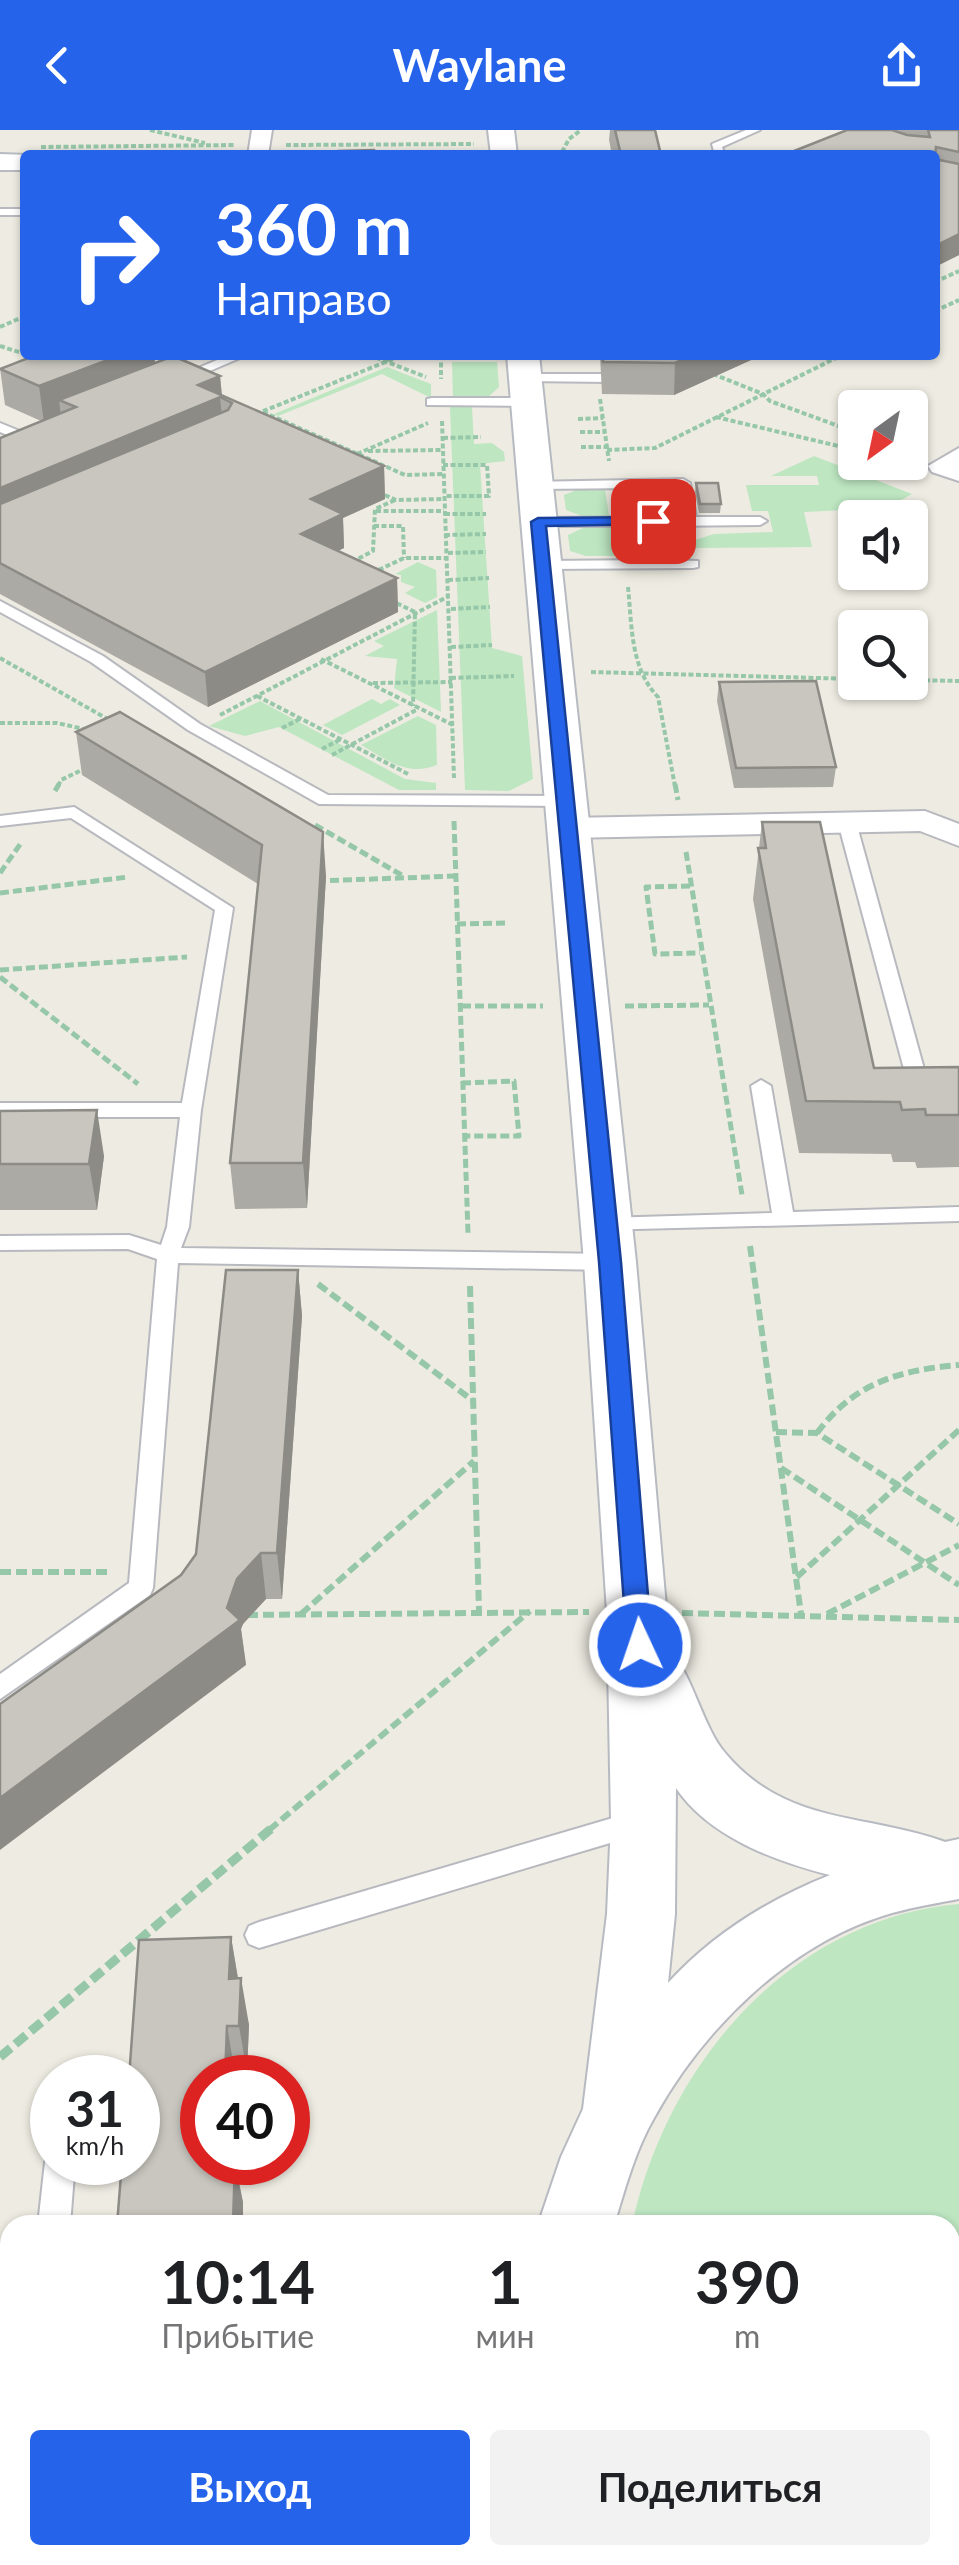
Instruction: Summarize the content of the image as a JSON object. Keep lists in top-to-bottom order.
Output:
{
  "north": "bottom left",
  "page": {
    "header": "Waylane",
    "turn": ["360 m", "Направо"],
    "speed": "31 km/h",
    "limit": "40",
    "eta": [
      "10:14",
      "Прибытие",
      "1",
      "мин",
      "390",
      "m"
    ],
    "buttons": ["Выход", "Поделиться"]
  }
}
